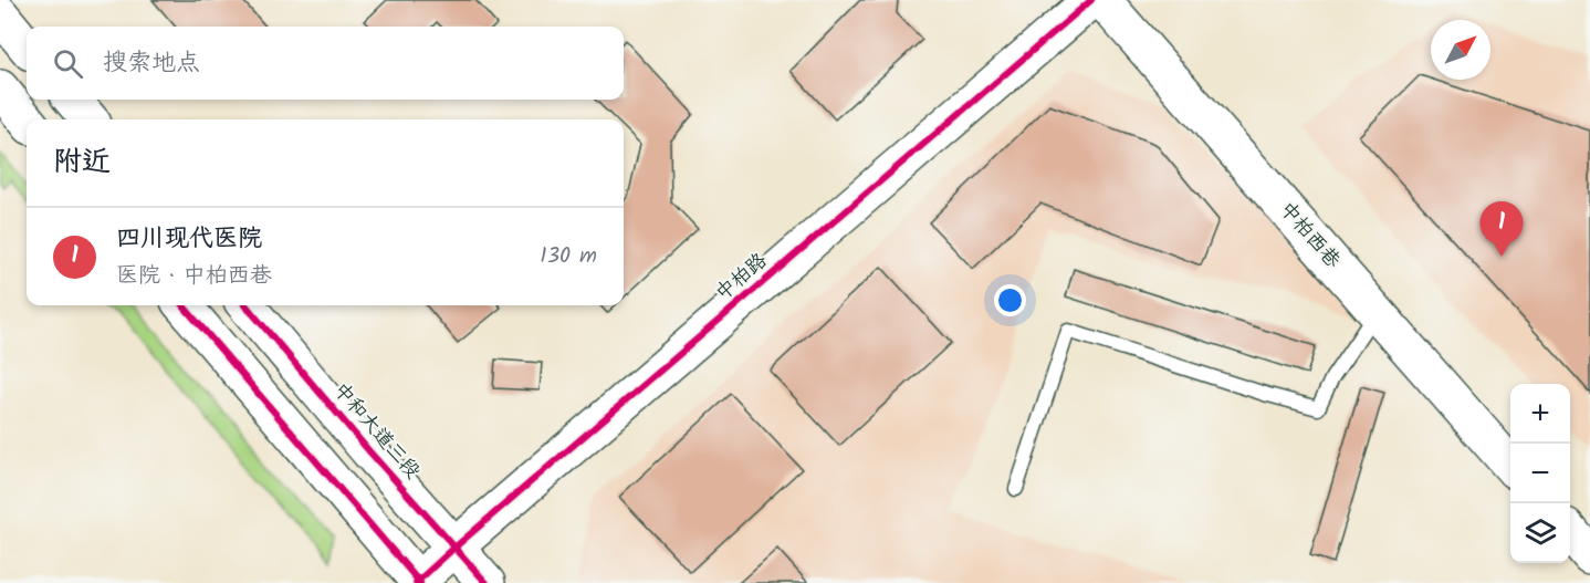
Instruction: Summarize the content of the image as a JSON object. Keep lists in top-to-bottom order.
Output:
{
  "streets": {
    "street": ["中柏西巷", "中柏路", "中和大道三段"]
  },
  "crossings": [
    ["中柏路", "中和大道三段"]
  ],
  "north": "top right",
  "page": {
    "search": "搜索地点",
    "heading": "附近",
    "pins": "1",
    "list": [
      {
        "mark": "1",
        "name": "四川现代医院",
        "note": "医院 · 中柏西巷",
        "value": "130 m"
      }
    ],
    "map_buttons": ["+", "−"]
  }
}
